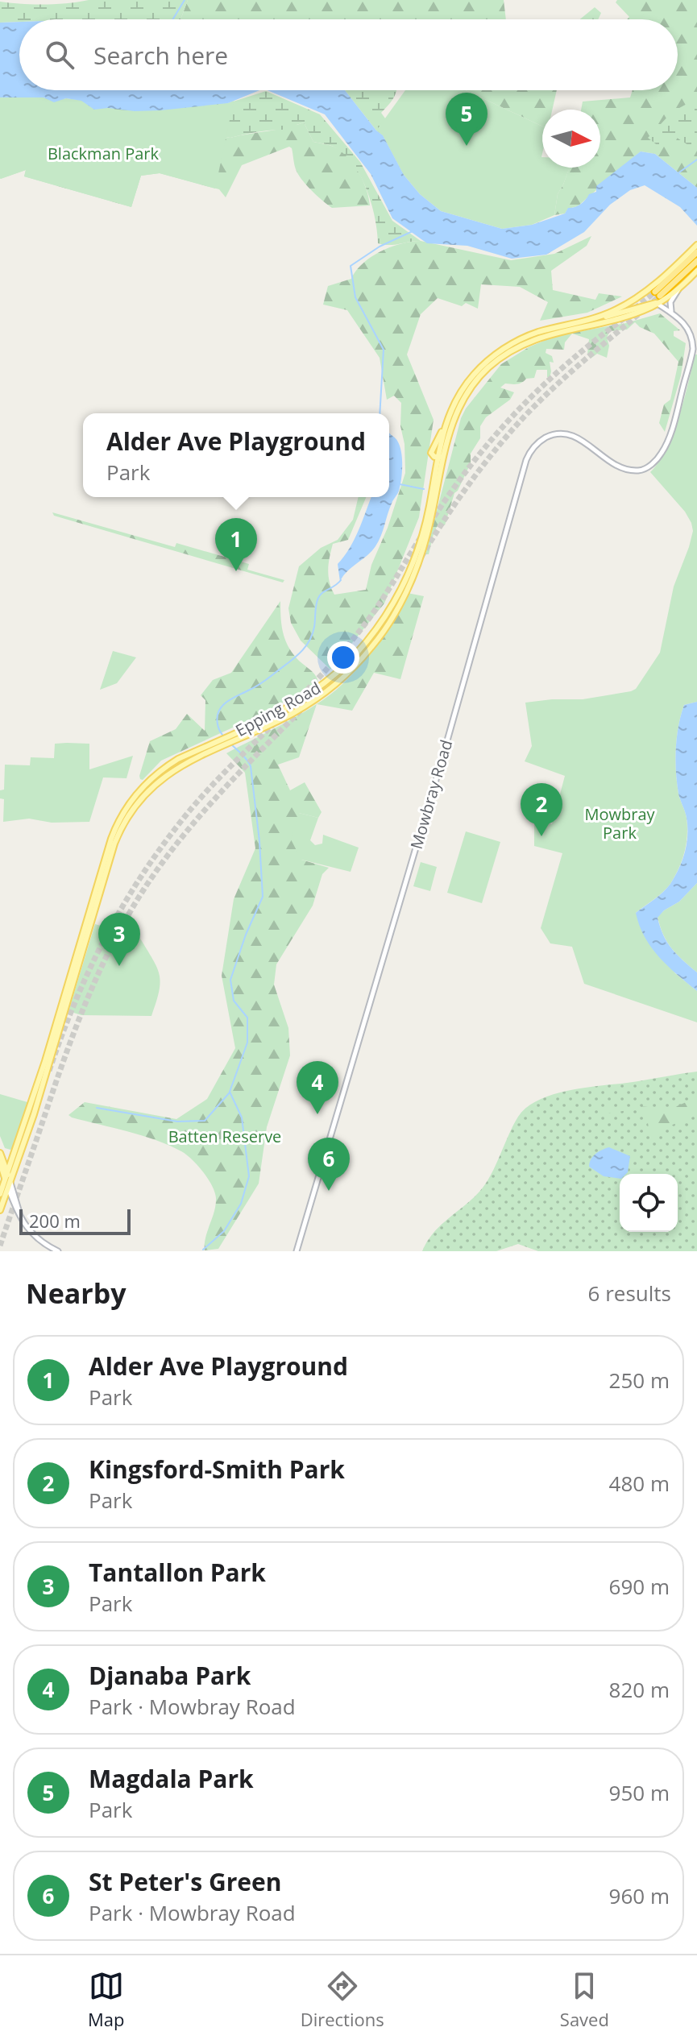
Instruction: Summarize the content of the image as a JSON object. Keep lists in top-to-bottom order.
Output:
{
  "streets": {
    "main road": ["Epping Road", "Mowbray Road"]
  },
  "crossings": [
    ["Epping Road", "Mowbray Road"]
  ],
  "parks": ["Blackman Park", "Mowbray Park", "Batten Reserve"],
  "scale_bar": "200 m",
  "north": "right",
  "page": {
    "search": "Search here",
    "pins": [
      "5",
      "1",
      "2",
      "3",
      "4",
      "6"
    ],
    "popup": ["Alder Ave Playground", "Park"],
    "scale": "200 m",
    "heading": ["Nearby", "6 results"],
    "list": [
      {
        "mark": "1",
        "name": "Alder Ave Playground",
        "note": "Park",
        "value": "250 m"
      },
      {
        "mark": "2",
        "name": "Kingsford-Smith Park",
        "note": "Park",
        "value": "480 m"
      },
      {
        "mark": "3",
        "name": "Tantallon Park",
        "note": "Park",
        "value": "690 m"
      },
      {
        "mark": "4",
        "name": "Djanaba Park",
        "note": "Park · Mowbray Road",
        "value": "820 m"
      },
      {
        "mark": "5",
        "name": "Magdala Park",
        "note": "Park",
        "value": "950 m"
      },
      {
        "mark": "6",
        "name": "St Peter's Green",
        "note": "Park · Mowbray Road",
        "value": "960 m"
      }
    ],
    "nav": ["Map", "Directions", "Saved"]
  }
}
